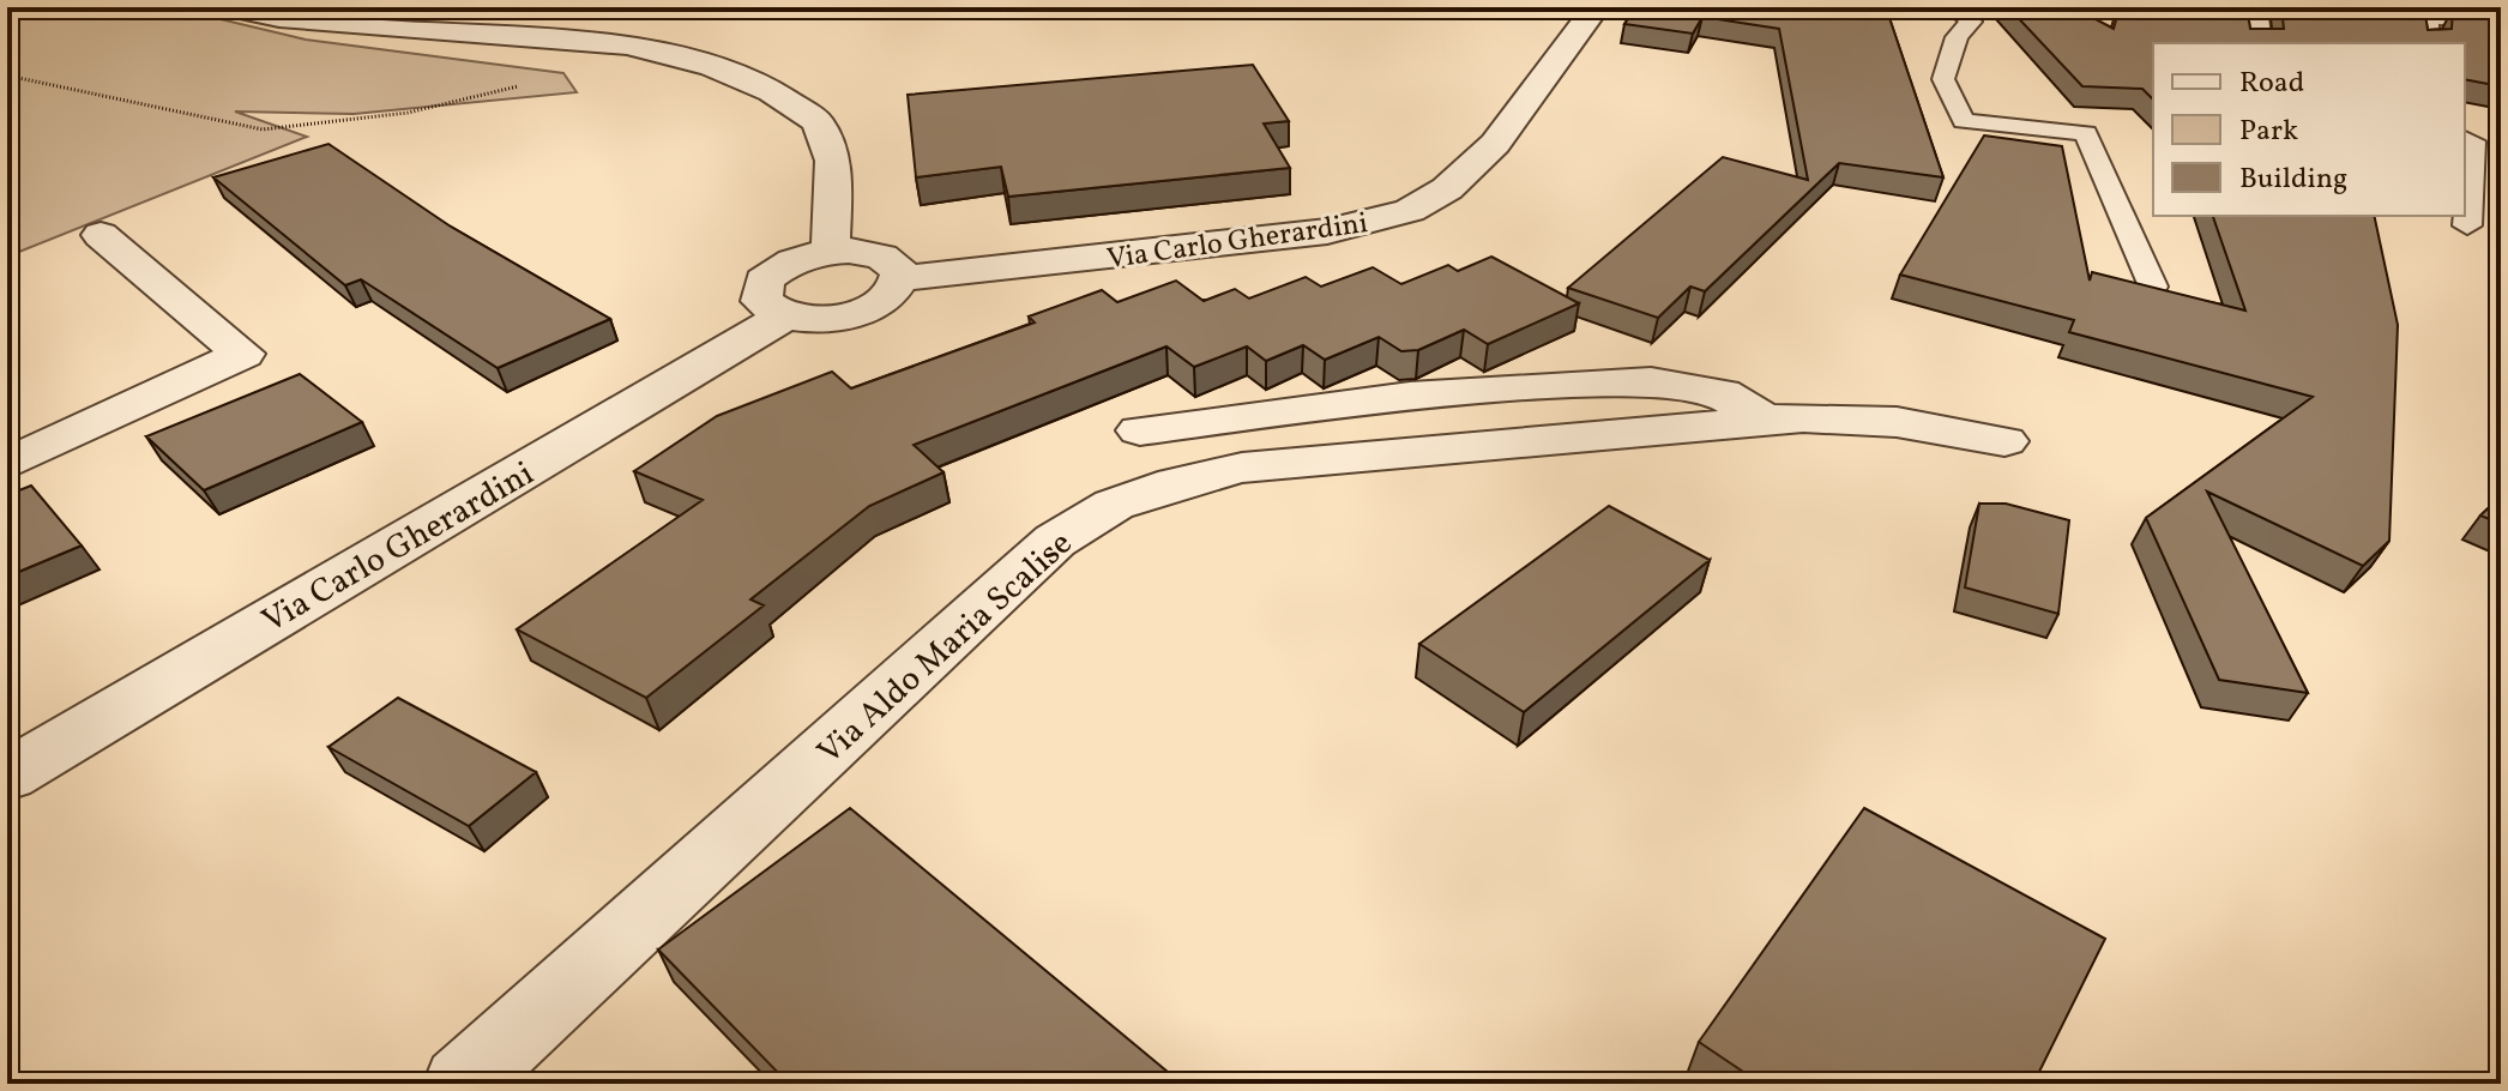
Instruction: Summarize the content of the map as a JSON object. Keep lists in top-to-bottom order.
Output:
{
  "streets": {
    "street": ["Via Carlo Gherardini", "Via Aldo Maria Scalise"]
  },
  "legend": ["Road", "Park", "Building"]
}
